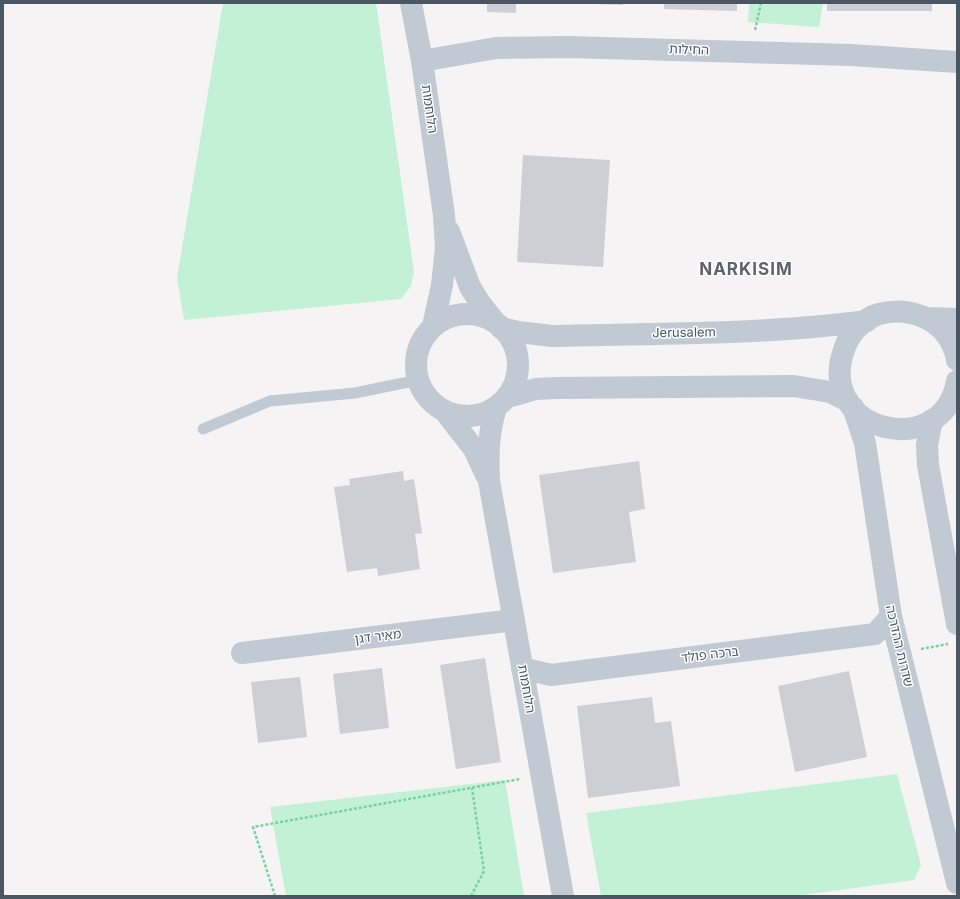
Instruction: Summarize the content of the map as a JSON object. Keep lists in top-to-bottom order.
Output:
{
  "streets": {
    "street": [
      "החילות",
      "הלוחמות",
      "Jerusalem",
      "מאיר דגן",
      "שדרות ההדרכה",
      "ברכה פולד"
    ]
  },
  "crossings": [
    ["החילות", "הלוחמות"],
    ["הלוחמות", "Jerusalem"],
    ["הלוחמות", "מאיר דגן"],
    ["הלוחמות", "ברכה פולד"],
    ["Jerusalem", "שדרות ההדרכה"],
    ["שדרות ההדרכה", "ברכה פולד"]
  ],
  "districts": ["NARKISIM"]
}
